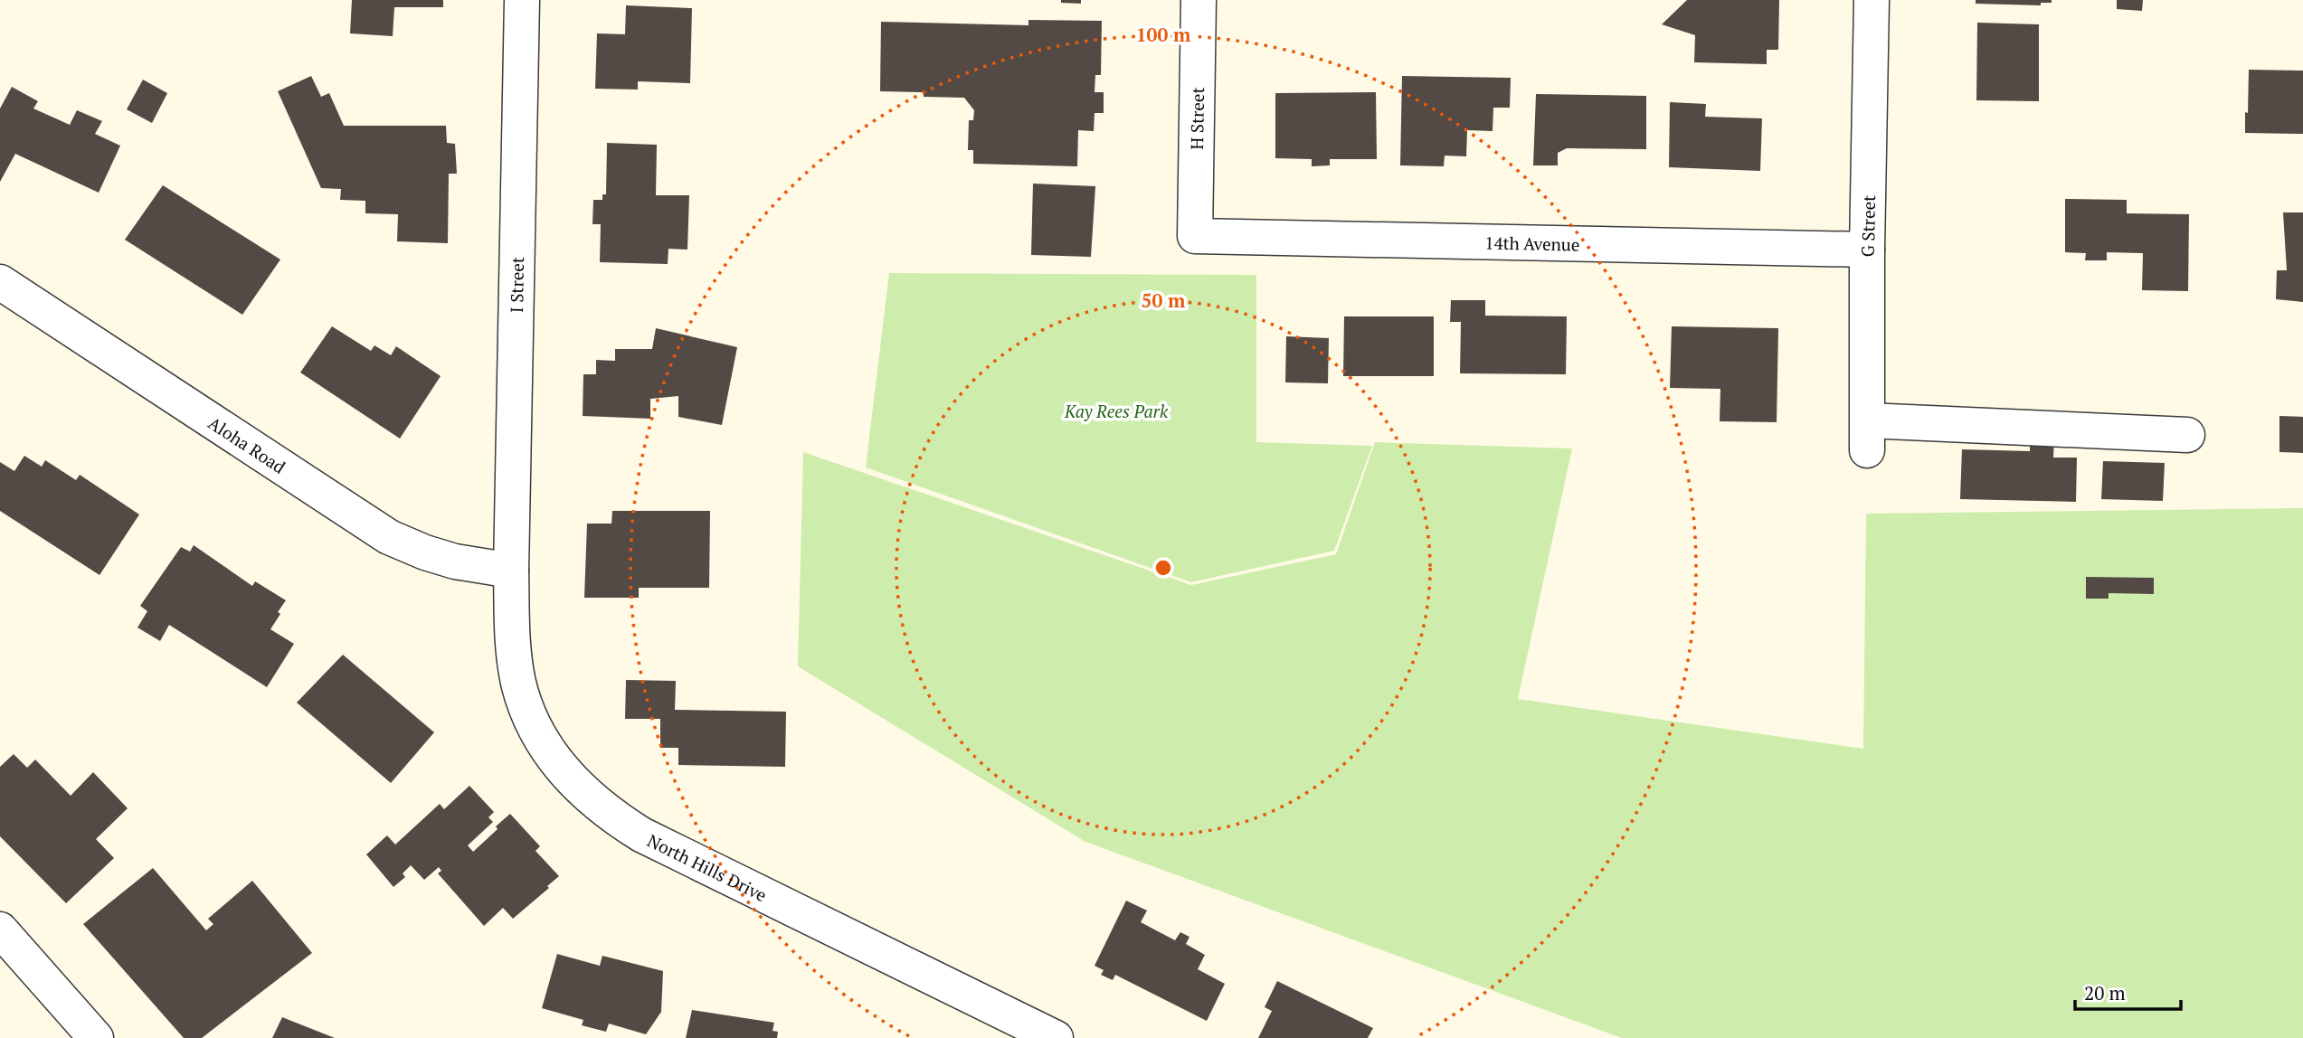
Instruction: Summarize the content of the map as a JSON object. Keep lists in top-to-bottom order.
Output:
{
  "streets": {
    "street": [
      "H Street",
      "G Street",
      "14th Avenue",
      "I Street",
      "Aloha Road",
      "North Hills Drive"
    ]
  },
  "crossings": [
    ["H Street", "14th Avenue"],
    ["G Street", "14th Avenue"],
    ["I Street", "Aloha Road"],
    ["I Street", "North Hills Drive"],
    ["Aloha Road", "North Hills Drive"]
  ],
  "parks": ["Kay Rees Park"],
  "scale_bar": "20 m",
  "rings": ["100 m", "50 m"]
}
